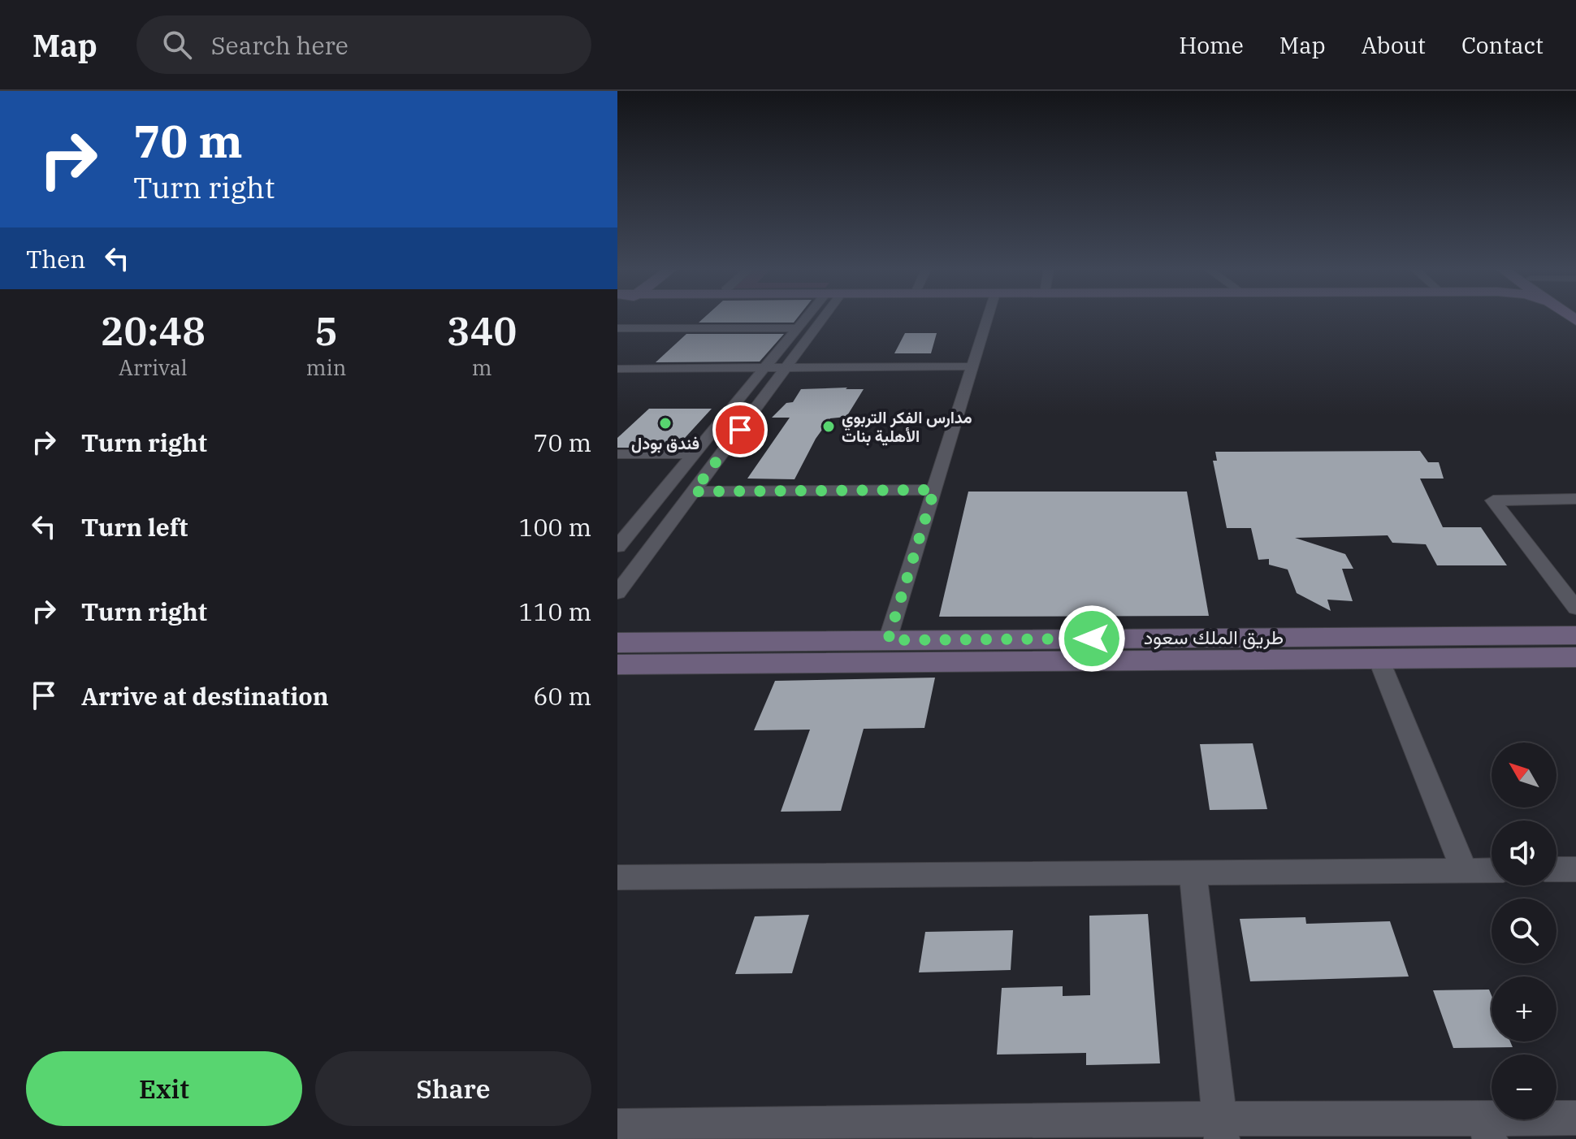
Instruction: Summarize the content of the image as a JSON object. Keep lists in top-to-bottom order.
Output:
{
  "streets": {
    "street": ["طريق الملك سعود"]
  },
  "places": ["فندق بودل", "مدارس الفكر التربوي الأهلية بنات"],
  "north": "top left",
  "page": {
    "header": "Map",
    "search": "Search here",
    "nav": [
      "Home",
      "Map",
      "About",
      "Contact"
    ],
    "turn": ["70 m", "Turn right"],
    "then": "Then",
    "eta": [
      "20:48",
      "Arrival",
      "5",
      "min",
      "340",
      "m"
    ],
    "list": [
      {
        "name": "Turn right",
        "value": "70 m"
      },
      {
        "name": "Turn left",
        "value": "100 m"
      },
      {
        "name": "Turn right",
        "value": "110 m"
      },
      {
        "name": "Arrive at destination",
        "value": "60 m"
      }
    ],
    "map_buttons": ["+", "−"],
    "buttons": ["Exit", "Share"]
  }
}
